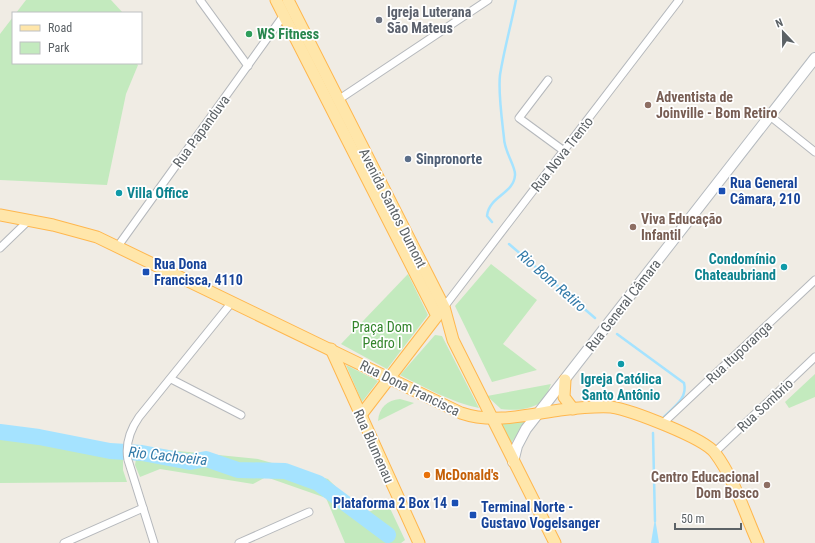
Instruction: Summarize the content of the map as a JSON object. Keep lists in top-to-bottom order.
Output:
{
  "streets": {
    "main road": [
      "Rua Nova Trento",
      "Avenida Santos Dumont",
      "Rua General Câmara",
      "Rua Dona Francisca",
      "Rua Blumenau"
    ],
    "street": ["Rua Papanduva", "Rua Ituporanga", "Rua Sombrio"]
  },
  "crossings": [
    ["Rua Papanduva", "Avenida Santos Dumont"],
    ["Rua Papanduva", "Rua Dona Francisca"],
    ["Rua Nova Trento", "Avenida Santos Dumont"],
    ["Rua Nova Trento", "Rua Dona Francisca"],
    ["Rua Nova Trento", "Rua Blumenau"],
    ["Avenida Santos Dumont", "Rua General Câmara"],
    ["Avenida Santos Dumont", "Rua Dona Francisca"],
    ["Rua General Câmara", "Rua Dona Francisca"],
    ["Rua Ituporanga", "Rua Dona Francisca"],
    ["Rua Dona Francisca", "Rua Sombrio"],
    ["Rua Dona Francisca", "Rua Blumenau"]
  ],
  "water": ["Rio Bom Retiro", "Rio Cachoeira"],
  "parks": ["Praça Dom Pedro I"],
  "places": {
    "other": [
      "Igreja Luterana São Mateus",
      "WS Fitness",
      "Adventista de Joinville - Bom Retiro",
      "Sinpronorte",
      "Villa Office",
      "Viva Educação Infantil",
      "Condomínio Chateaubriand",
      "Igreja Católica Santo Antônio",
      "McDonald's",
      "Centro Educacional Dom Bosco"
    ],
    "transit": [
      "Rua General Câmara, 210",
      "Rua Dona Francisca, 4110",
      "Plataforma 2 Box 14",
      "Terminal Norte - Gustavo Vogelsanger"
    ]
  },
  "legend": ["Road", "Park"],
  "scale_bar": "50 m",
  "north": "top"
}
